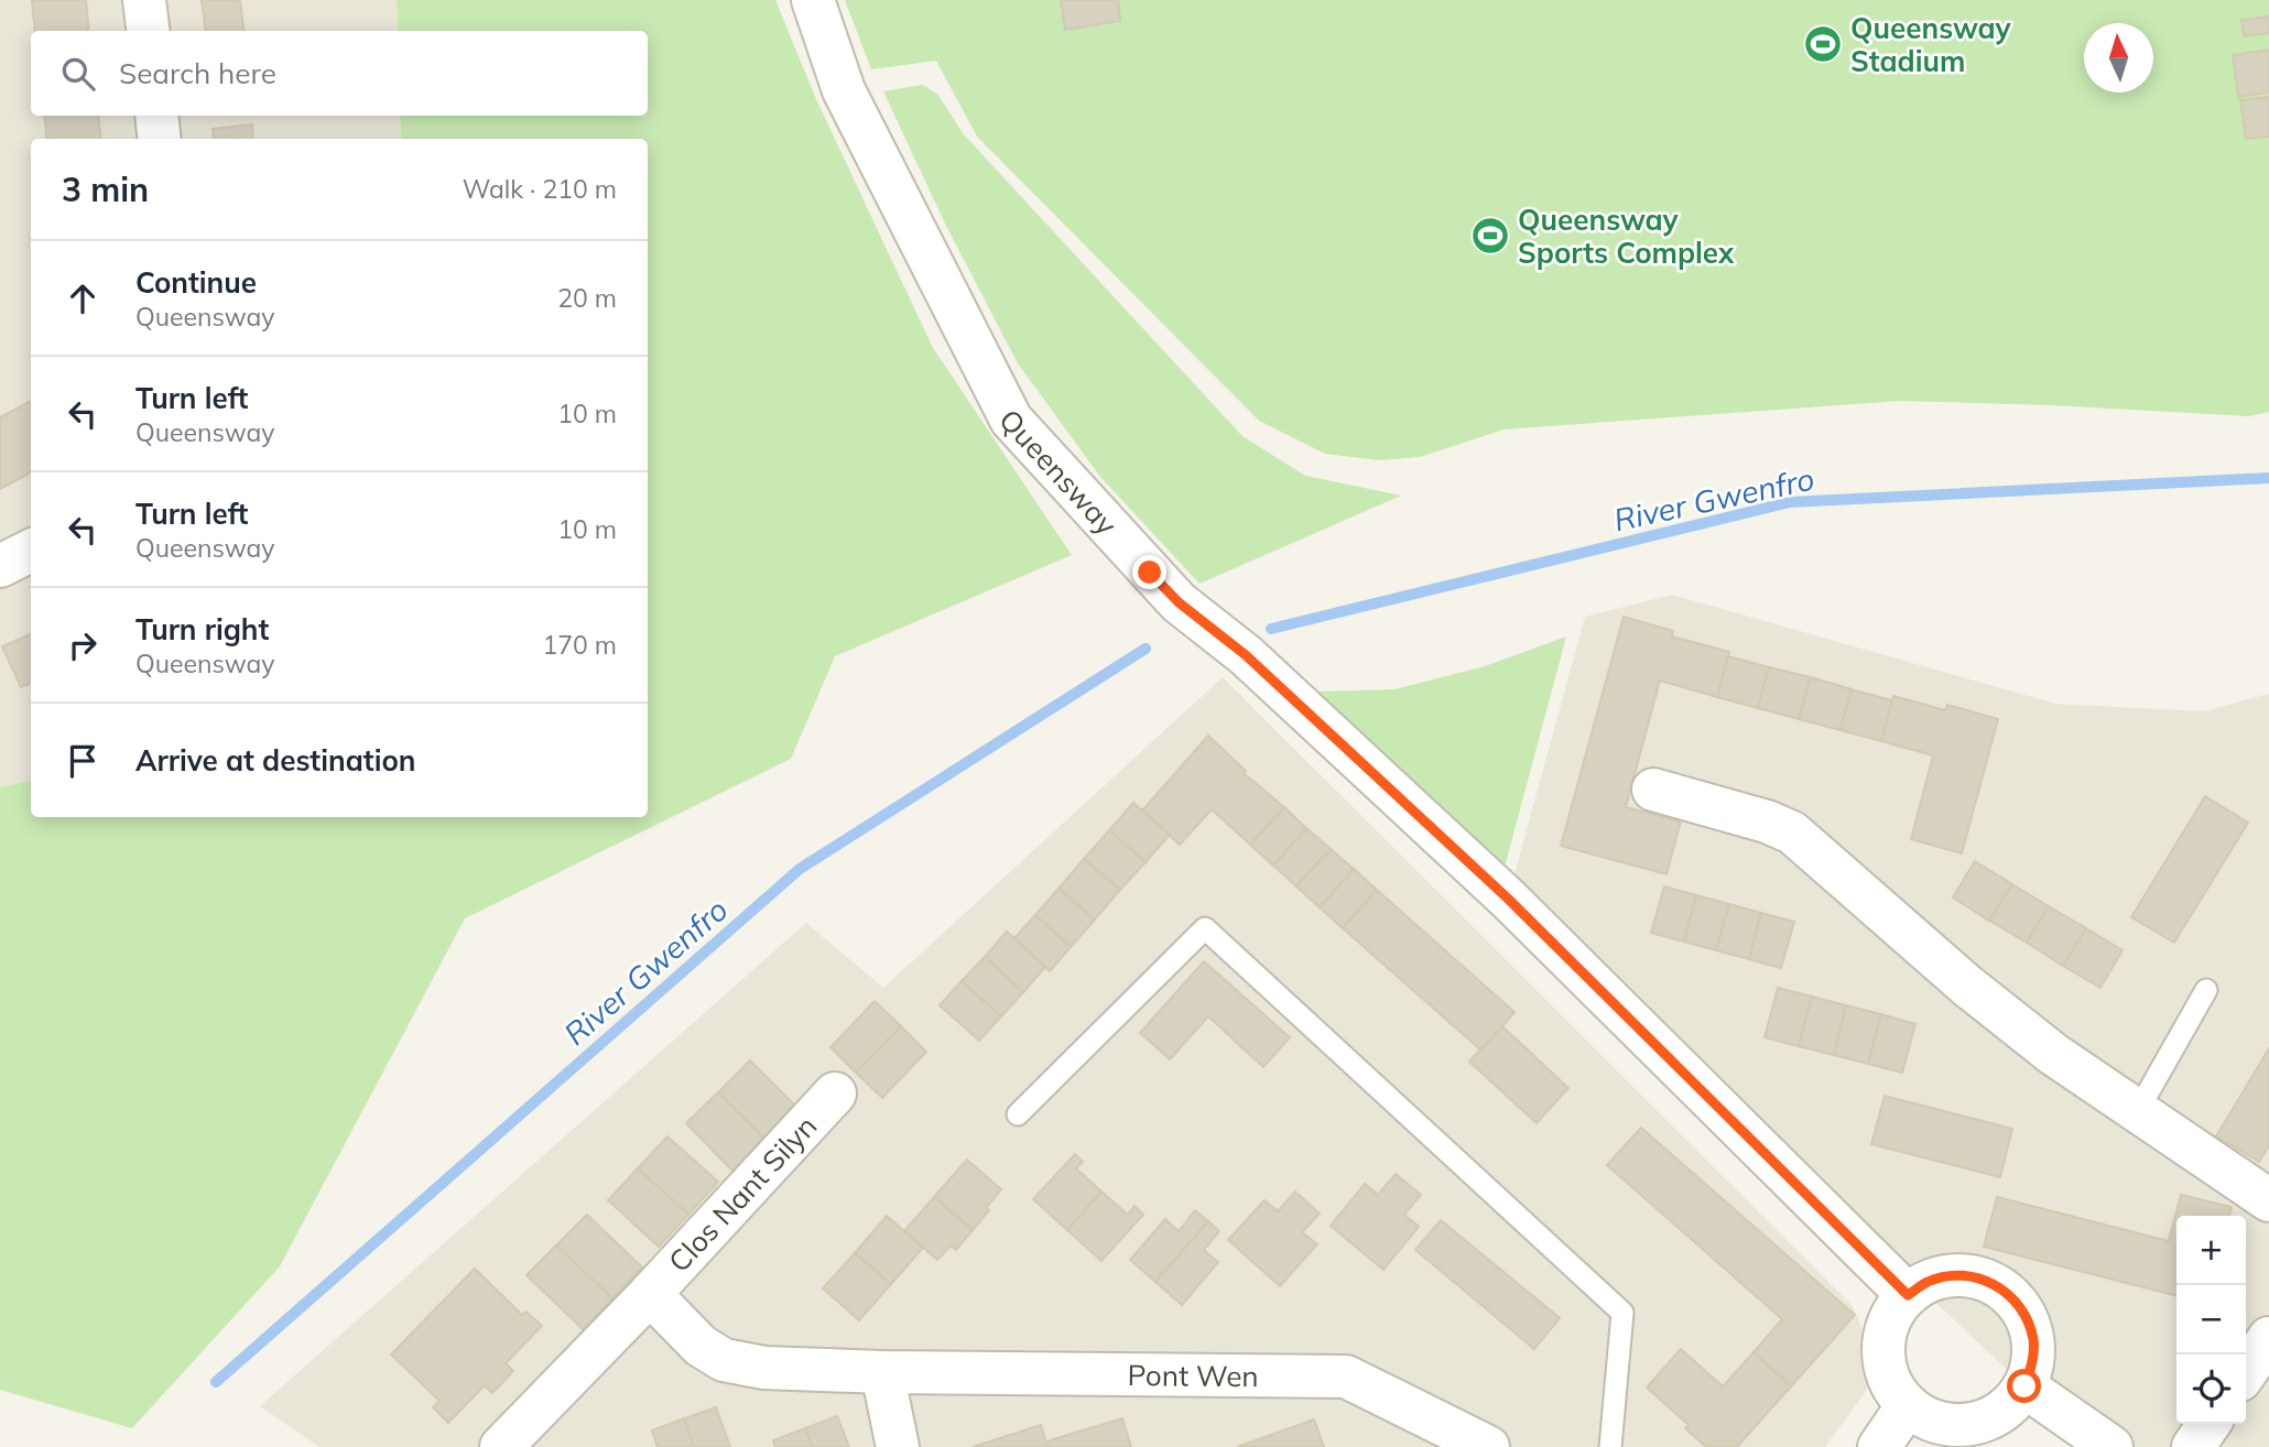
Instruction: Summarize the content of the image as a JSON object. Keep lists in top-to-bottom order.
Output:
{
  "streets": {
    "street": ["Queensway", "Clos Nant Silyn", "Pont Wen"]
  },
  "crossings": [
    ["Clos Nant Silyn", "Pont Wen"]
  ],
  "water": ["River Gwenfro"],
  "places": {
    "sports": ["Queensway Stadium", "Queensway Sports Complex"]
  },
  "north": "top",
  "page": {
    "search": "Search here",
    "heading": ["3 min", "Walk · 210 m"],
    "list": [
      ["Continue", "Queensway", "20 m"],
      ["Turn left", "Queensway", "10 m"],
      ["Turn left", "Queensway", "10 m"],
      ["Turn right", "Queensway", "170 m"],
      "Arrive at destination"
    ],
    "map_buttons": ["+", "−"]
  }
}
